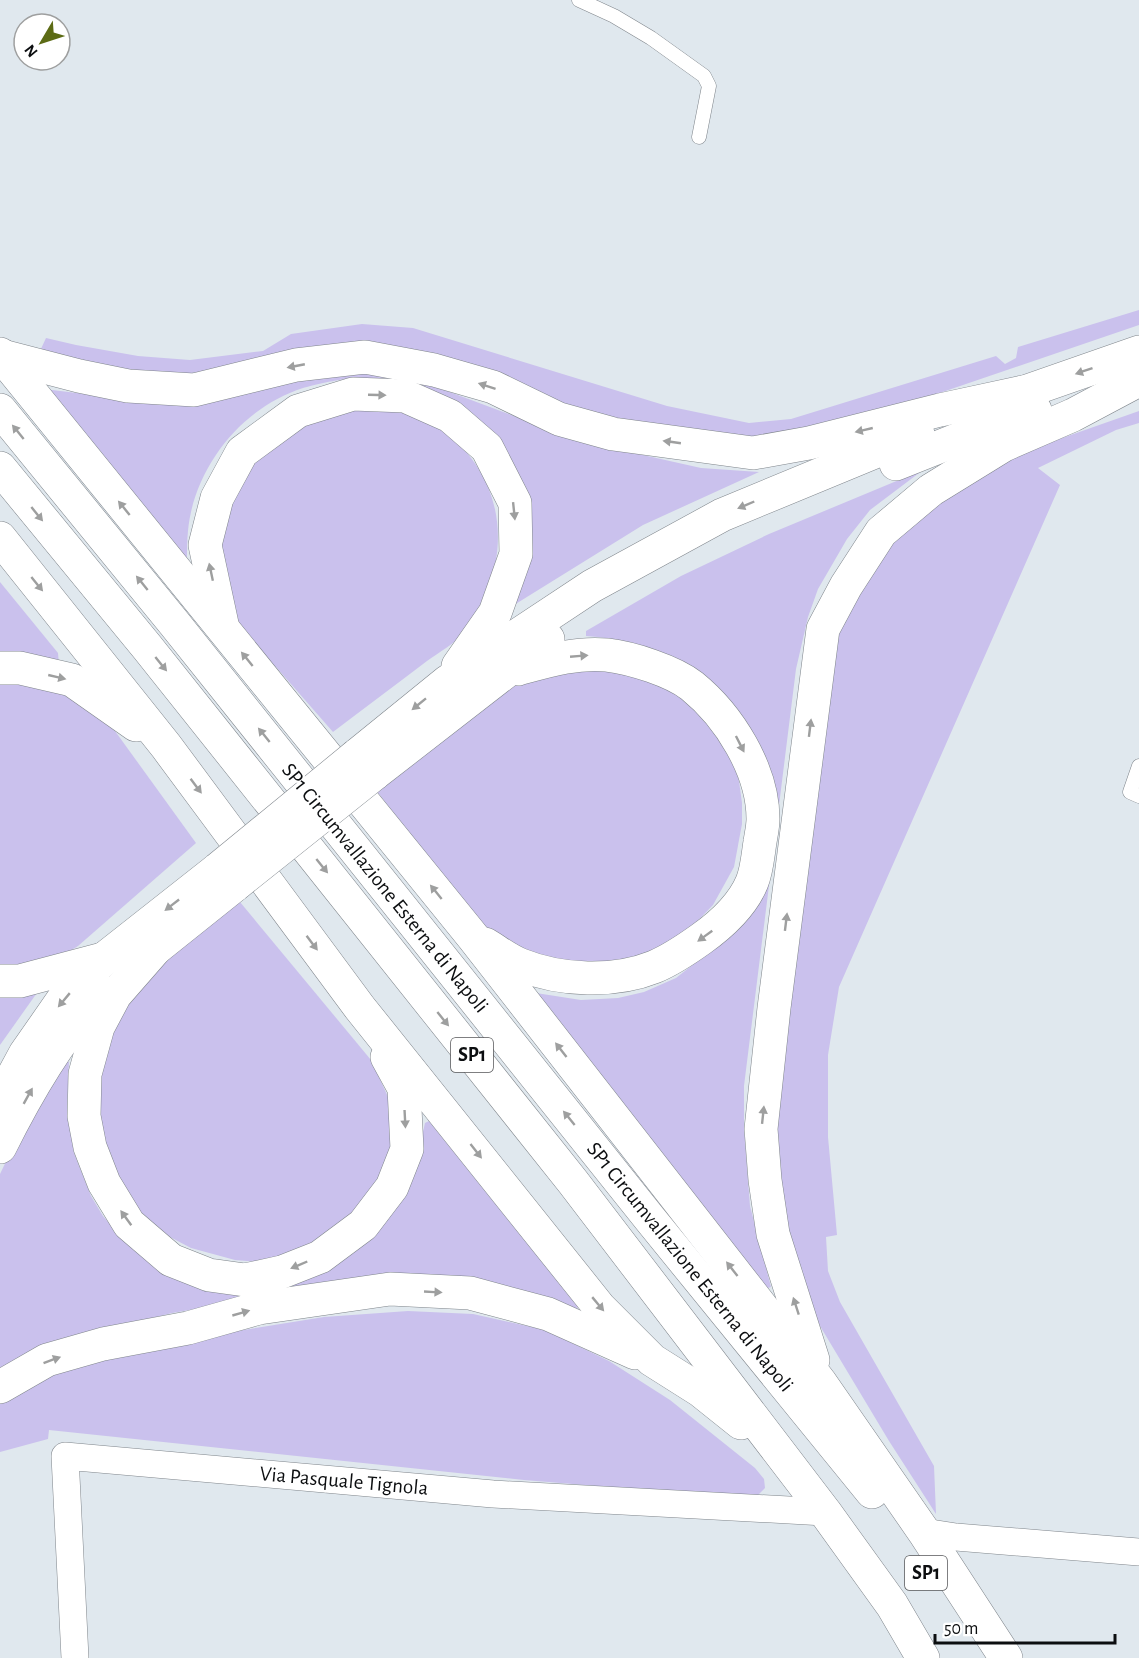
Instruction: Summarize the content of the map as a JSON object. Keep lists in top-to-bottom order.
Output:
{
  "streets": {
    "highway": ["SP1 Circumvallazione Esterna di Napoli", "SP1"],
    "street": ["Via Pasquale Tignola"]
  },
  "crossings": [
    ["SP1 Circumvallazione Esterna di Napoli", "SP1"],
    ["SP1 Circumvallazione Esterna di Napoli", "Via Pasquale Tignola"]
  ],
  "scale_bar": "50 m",
  "north": "bottom left"
}
